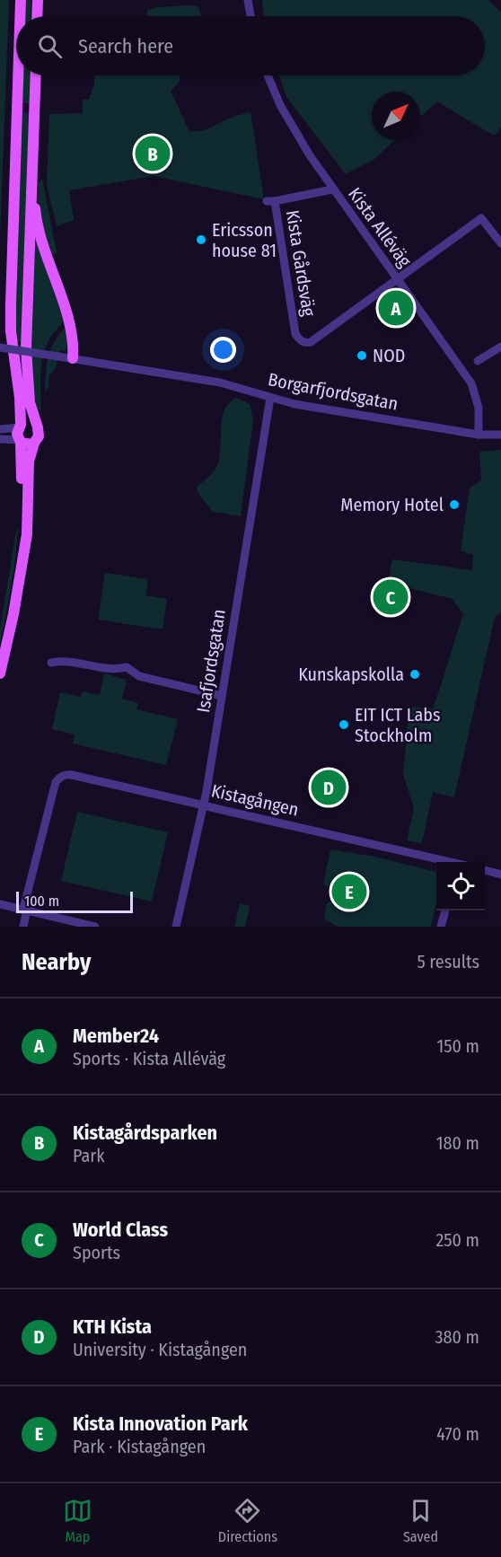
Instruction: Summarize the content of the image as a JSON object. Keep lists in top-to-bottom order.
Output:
{
  "streets": {
    "street": [
      "Kista Alléväg",
      "Kista Gårdsväg",
      "Borgarfjordsgatan",
      "Isafjordsgatan",
      "Kistagången"
    ]
  },
  "crossings": [
    ["Kista Alléväg", "Kista Gårdsväg"],
    ["Kista Alléväg", "Borgarfjordsgatan"],
    ["Borgarfjordsgatan", "Isafjordsgatan"]
  ],
  "places": [
    "Ericsson house 81",
    "NOD",
    "Memory Hotel",
    "Kunskapskolla",
    "EIT ICT Labs Stockholm"
  ],
  "scale_bar": "100 m",
  "north": "top right",
  "page": {
    "search": "Search here",
    "pins": [
      "B",
      "A",
      "C",
      "D",
      "E"
    ],
    "scale": "100 m",
    "heading": ["Nearby", "5 results"],
    "list": [
      {
        "mark": "A",
        "name": "Member24",
        "note": "Sports · Kista Alléväg",
        "value": "150 m"
      },
      {
        "mark": "B",
        "name": "Kistagårdsparken",
        "note": "Park",
        "value": "180 m"
      },
      {
        "mark": "C",
        "name": "World Class",
        "note": "Sports",
        "value": "250 m"
      },
      {
        "mark": "D",
        "name": "KTH Kista",
        "note": "University · Kistagången",
        "value": "380 m"
      },
      {
        "mark": "E",
        "name": "Kista Innovation Park",
        "note": "Park · Kistagången",
        "value": "470 m"
      }
    ],
    "nav": ["Map", "Directions", "Saved"]
  }
}
